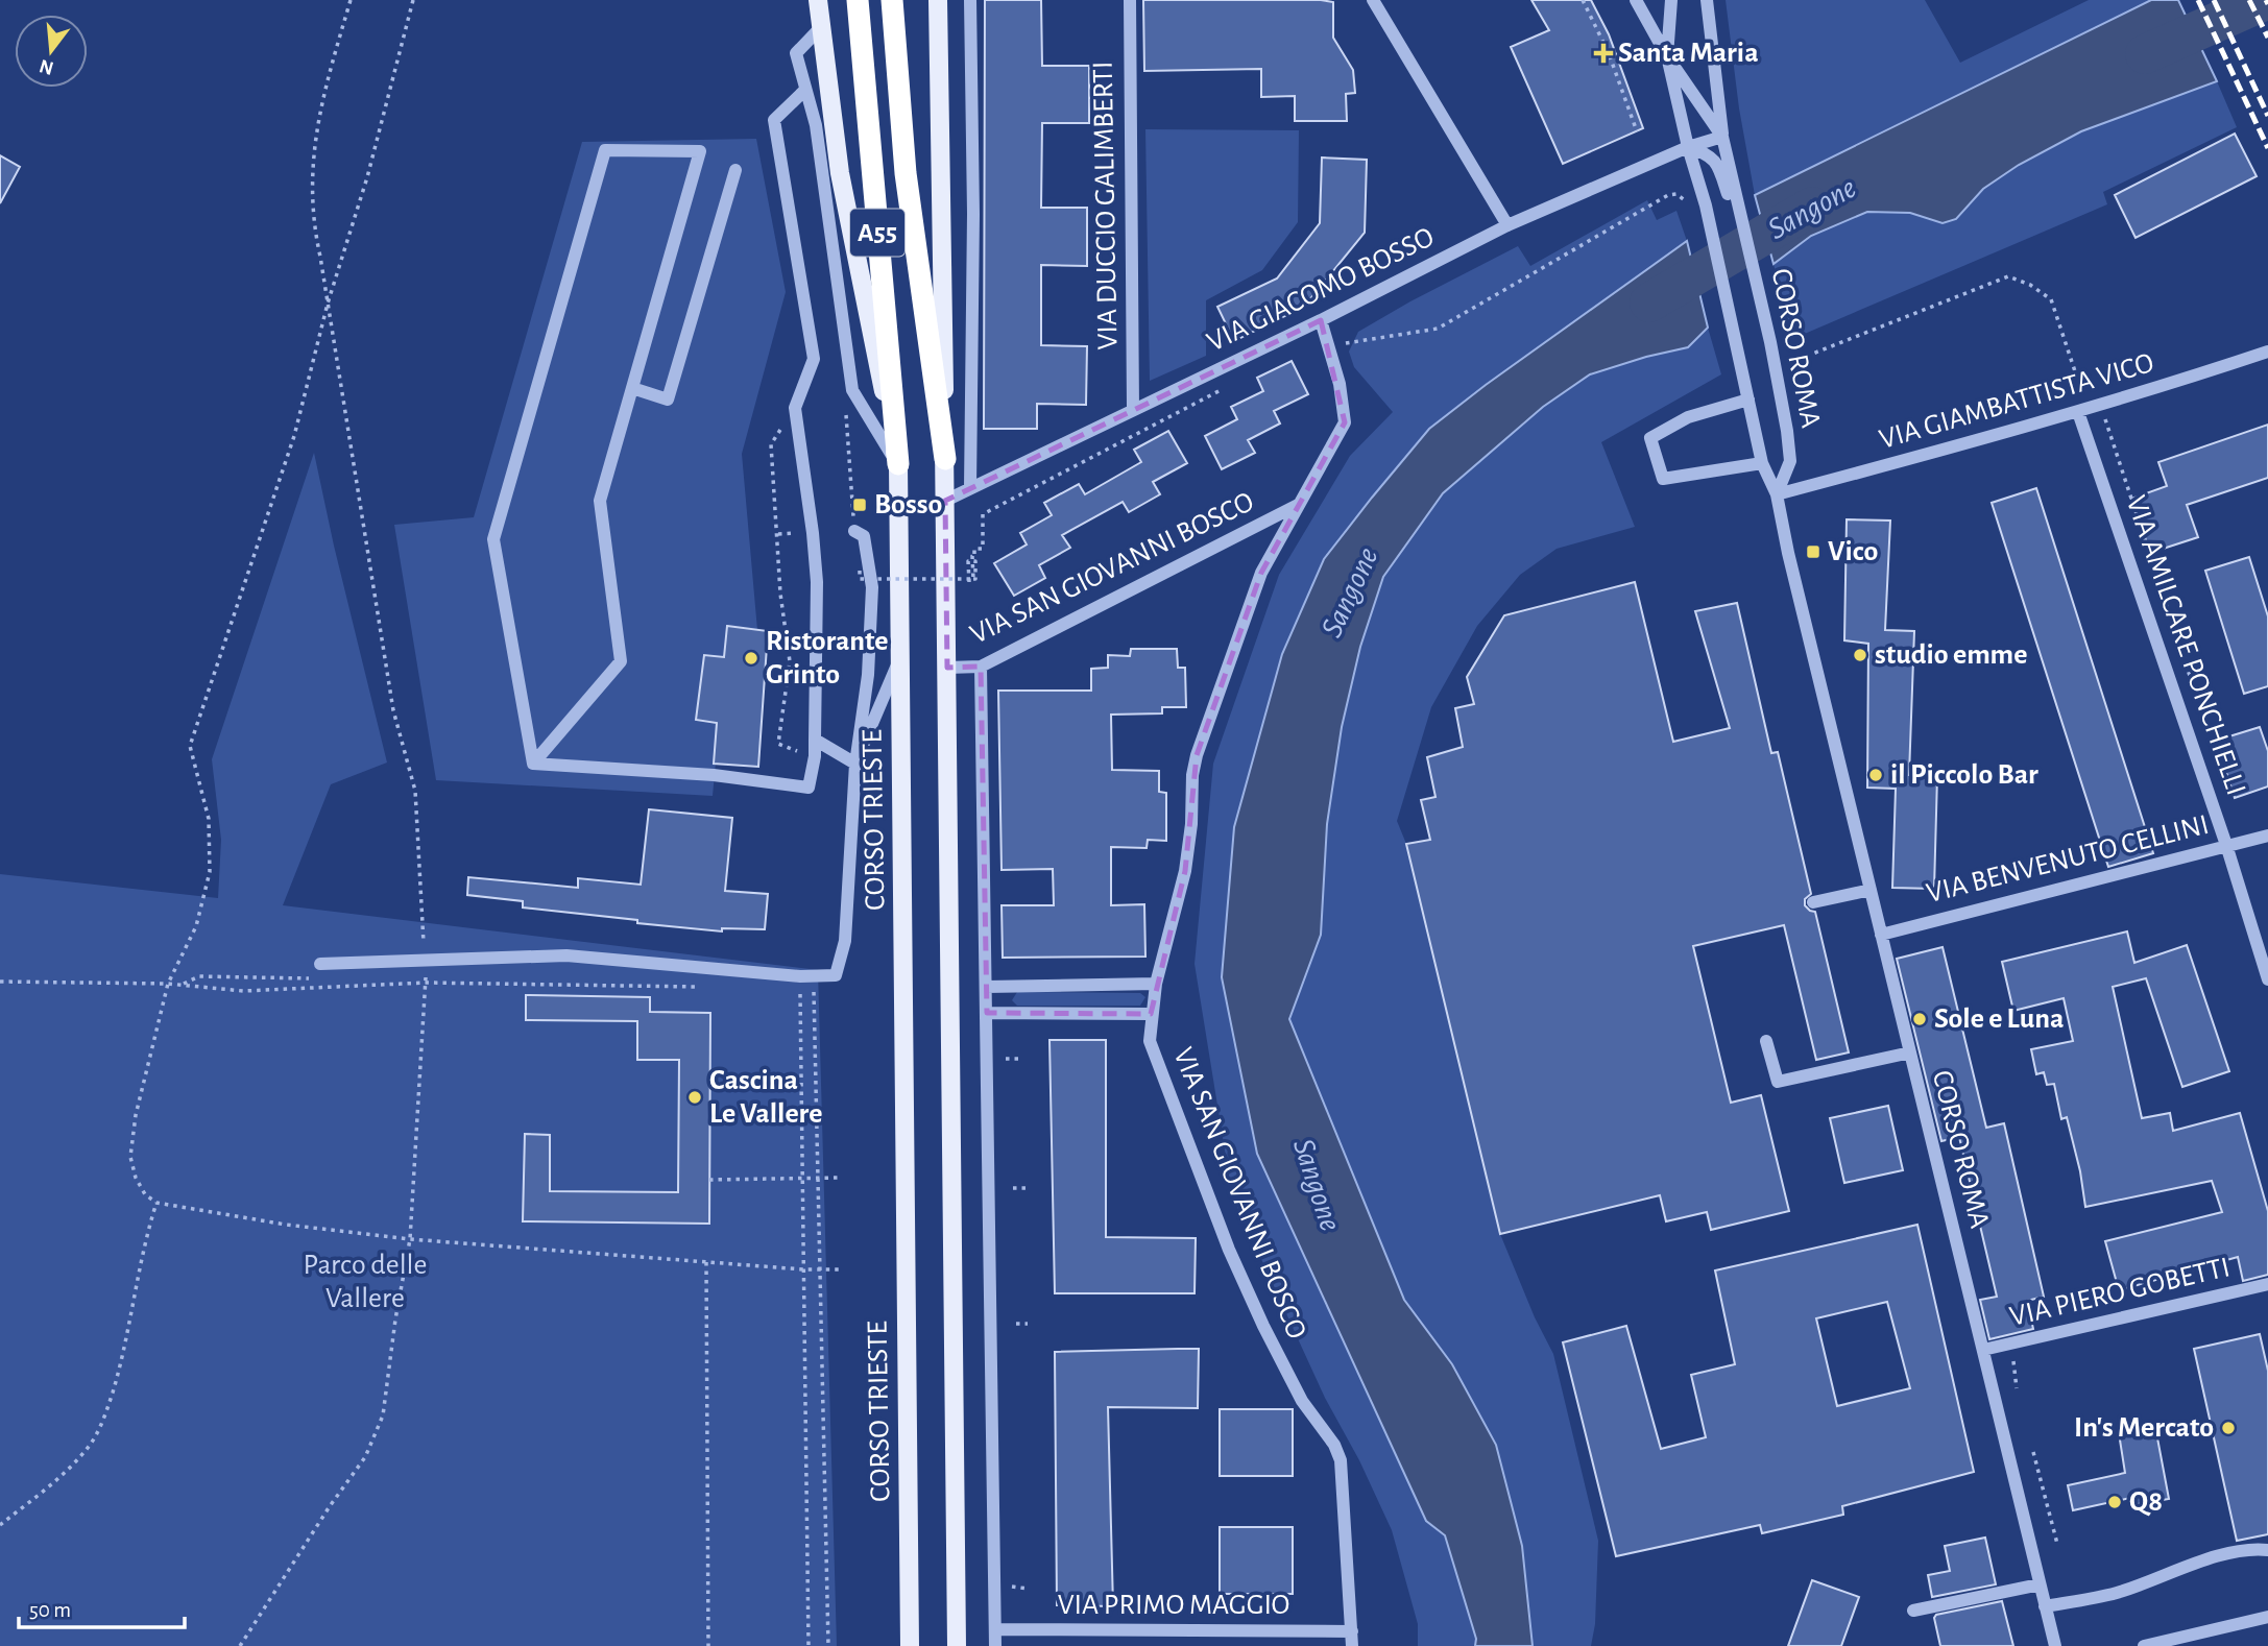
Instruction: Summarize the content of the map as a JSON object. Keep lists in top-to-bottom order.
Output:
{
  "streets": {
    "highway": ["A55"],
    "main road": ["CORSO TRIESTE"],
    "street": [
      "VIA DUCCIO GALIMBERTI",
      "VIA GIACOMO BOSSO",
      "CORSO ROMA",
      "VIA GIAMBATTISTA VICO",
      "VIA SAN GIOVANNI BOSCO",
      "VIA AMILCARE PONCHIELLI",
      "VIA BENVENUTO CELLINI",
      "VIA PIERO GOBETTI",
      "VIA PRIMO MAGGIO"
    ]
  },
  "crossings": [
    ["VIA DUCCIO GALIMBERTI", "VIA GIACOMO BOSSO"],
    ["A55", "CORSO TRIESTE"],
    ["VIA GIACOMO BOSSO", "CORSO ROMA"],
    ["VIA GIACOMO BOSSO", "VIA SAN GIOVANNI BOSCO"],
    ["CORSO ROMA", "VIA GIAMBATTISTA VICO"],
    ["CORSO ROMA", "VIA BENVENUTO CELLINI"],
    ["CORSO ROMA", "VIA PIERO GOBETTI"],
    ["VIA GIAMBATTISTA VICO", "VIA AMILCARE PONCHIELLI"],
    ["VIA SAN GIOVANNI BOSCO", "VIA PRIMO MAGGIO"],
    ["VIA AMILCARE PONCHIELLI", "VIA BENVENUTO CELLINI"]
  ],
  "water": ["Sangone"],
  "parks": ["Parco delle Vallere"],
  "places": {
    "health": ["Santa Maria"],
    "transit": ["Bosso", "Vico"],
    "other": [
      "studio emme",
      "Ristorante Grinto",
      "il Piccolo Bar",
      "Sole e Luna",
      "Cascina Le Vallere",
      "In's Mercato",
      "Q8"
    ]
  },
  "scale_bar": "50 m",
  "north": "bottom"
}
